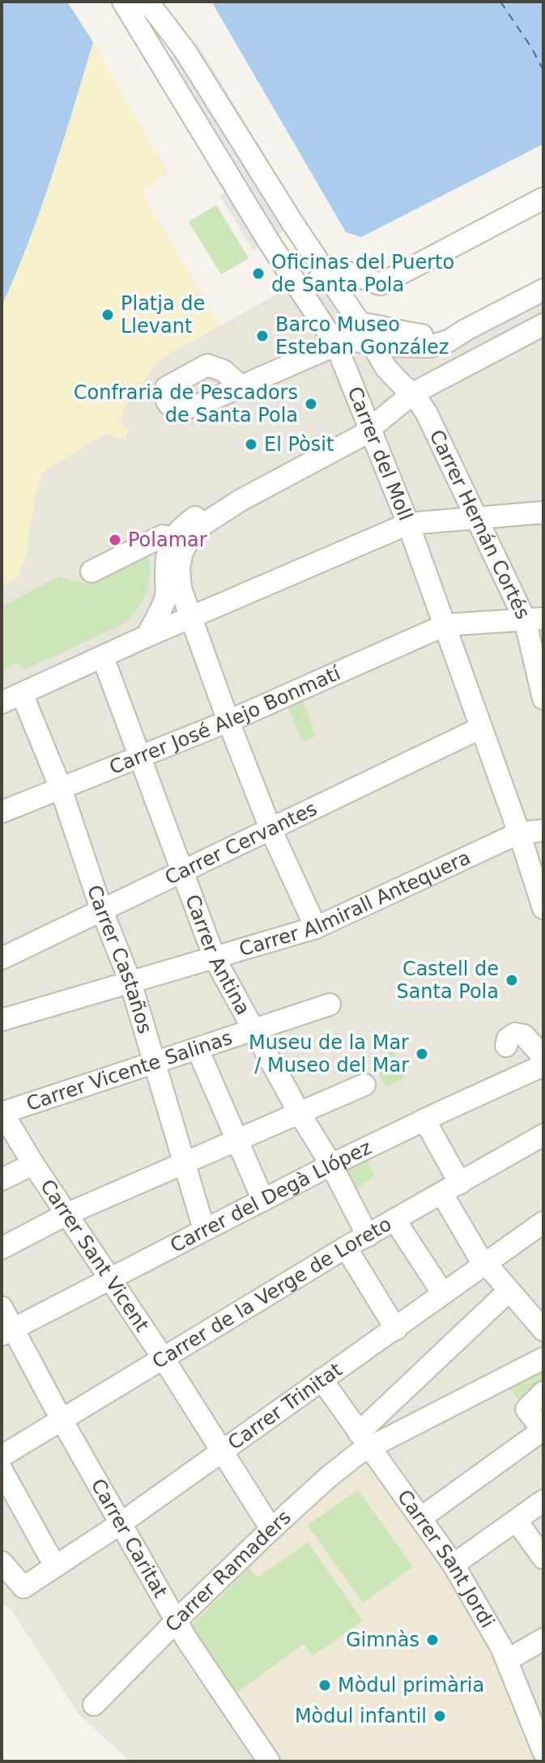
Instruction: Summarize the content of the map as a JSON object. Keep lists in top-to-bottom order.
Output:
{
  "streets": {
    "street": [
      "Carrer del Moll",
      "Carrer Hernán Cortés",
      "Carrer José Alejo Bonmatí",
      "Carrer Cervantes",
      "Carrer Almirall Antequera",
      "Carrer Antina",
      "Carrer Castaños",
      "Carrer Vicente Salinas",
      "Carrer del Degà Llópez",
      "Carrer Sant Vicent",
      "Carrer de la Verge de Loreto",
      "Carrer Trinitat",
      "Carrer Caritat",
      "Carrer Sant Jordi",
      "Carrer Ramaders"
    ]
  },
  "crossings": [
    ["Carrer del Moll", "Carrer Hernán Cortés"],
    ["Carrer del Moll", "Carrer José Alejo Bonmatí"],
    ["Carrer del Moll", "Carrer Cervantes"],
    ["Carrer del Moll", "Carrer Almirall Antequera"],
    ["Carrer Hernán Cortés", "Carrer José Alejo Bonmatí"],
    ["Carrer José Alejo Bonmatí", "Carrer Antina"],
    ["Carrer José Alejo Bonmatí", "Carrer Castaños"],
    ["Carrer Cervantes", "Carrer Antina"],
    ["Carrer Cervantes", "Carrer Castaños"],
    ["Carrer Almirall Antequera", "Carrer Antina"],
    ["Carrer Almirall Antequera", "Carrer Castaños"],
    ["Carrer Antina", "Carrer Vicente Salinas"],
    ["Carrer Antina", "Carrer del Degà Llópez"],
    ["Carrer Antina", "Carrer de la Verge de Loreto"],
    ["Carrer Castaños", "Carrer Vicente Salinas"],
    ["Carrer Castaños", "Carrer del Degà Llópez"],
    ["Carrer Vicente Salinas", "Carrer Sant Vicent"],
    ["Carrer del Degà Llópez", "Carrer Sant Vicent"],
    ["Carrer del Degà Llópez", "Carrer Caritat"],
    ["Carrer Sant Vicent", "Carrer de la Verge de Loreto"],
    ["Carrer Sant Vicent", "Carrer Trinitat"],
    ["Carrer Sant Vicent", "Carrer Ramaders"],
    ["Carrer de la Verge de Loreto", "Carrer Caritat"],
    ["Carrer Trinitat", "Carrer Caritat"],
    ["Carrer Trinitat", "Carrer Sant Jordi"],
    ["Carrer Caritat", "Carrer Ramaders"],
    ["Carrer Sant Jordi", "Carrer Ramaders"]
  ],
  "places": [
    "Oficinas del Puerto de Santa Pola",
    "Platja de Llevant",
    "Barco Museo Esteban González",
    "Confraria de Pescadors de Santa Pola",
    "El Pòsit",
    "Polamar",
    "Castell de Santa Pola",
    "Museu de la Mar / Museo del Mar",
    "Gimnàs",
    "Mòdul primària",
    "Mòdul infantil"
  ]
}
